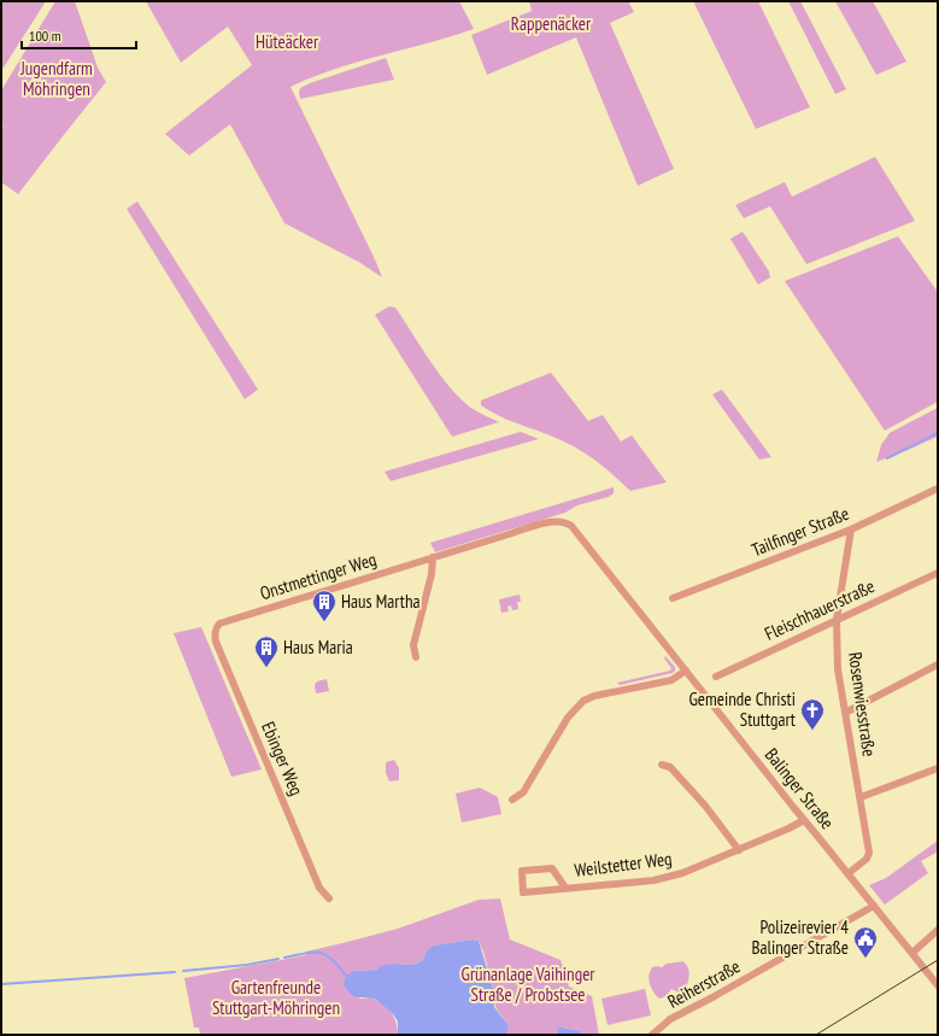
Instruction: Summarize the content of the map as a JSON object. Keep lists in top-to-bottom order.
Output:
{
  "streets": {
    "street": [
      "Tailfinger Straße",
      "Onstmettinger Weg",
      "Fleischhauerstraße",
      "Rosenwiesstraße",
      "Ebinger Weg",
      "Balinger Straße",
      "Weilstetter Weg",
      "Reiherstraße"
    ]
  },
  "crossings": [
    ["Tailfinger Straße", "Rosenwiesstraße"],
    ["Onstmettinger Weg", "Ebinger Weg"],
    ["Onstmettinger Weg", "Balinger Straße"],
    ["Fleischhauerstraße", "Rosenwiesstraße"],
    ["Rosenwiesstraße", "Balinger Straße"],
    ["Balinger Straße", "Weilstetter Weg"],
    ["Balinger Straße", "Reiherstraße"]
  ],
  "parks": [
    "Rappenäcker",
    "Hüteäcker",
    "Jugendfarm Möhringen",
    "Grünanlage Vaihinger Straße / Probstsee",
    "Gartenfreunde Stuttgart-Möhringen"
  ],
  "places": {
    "building": ["Haus Martha", "Haus Maria"],
    "church": ["Gemeinde Christi Stuttgart"],
    "public building": ["Polizeirevier 4 Balinger Straße"]
  },
  "scale_bar": "100 m"
}
